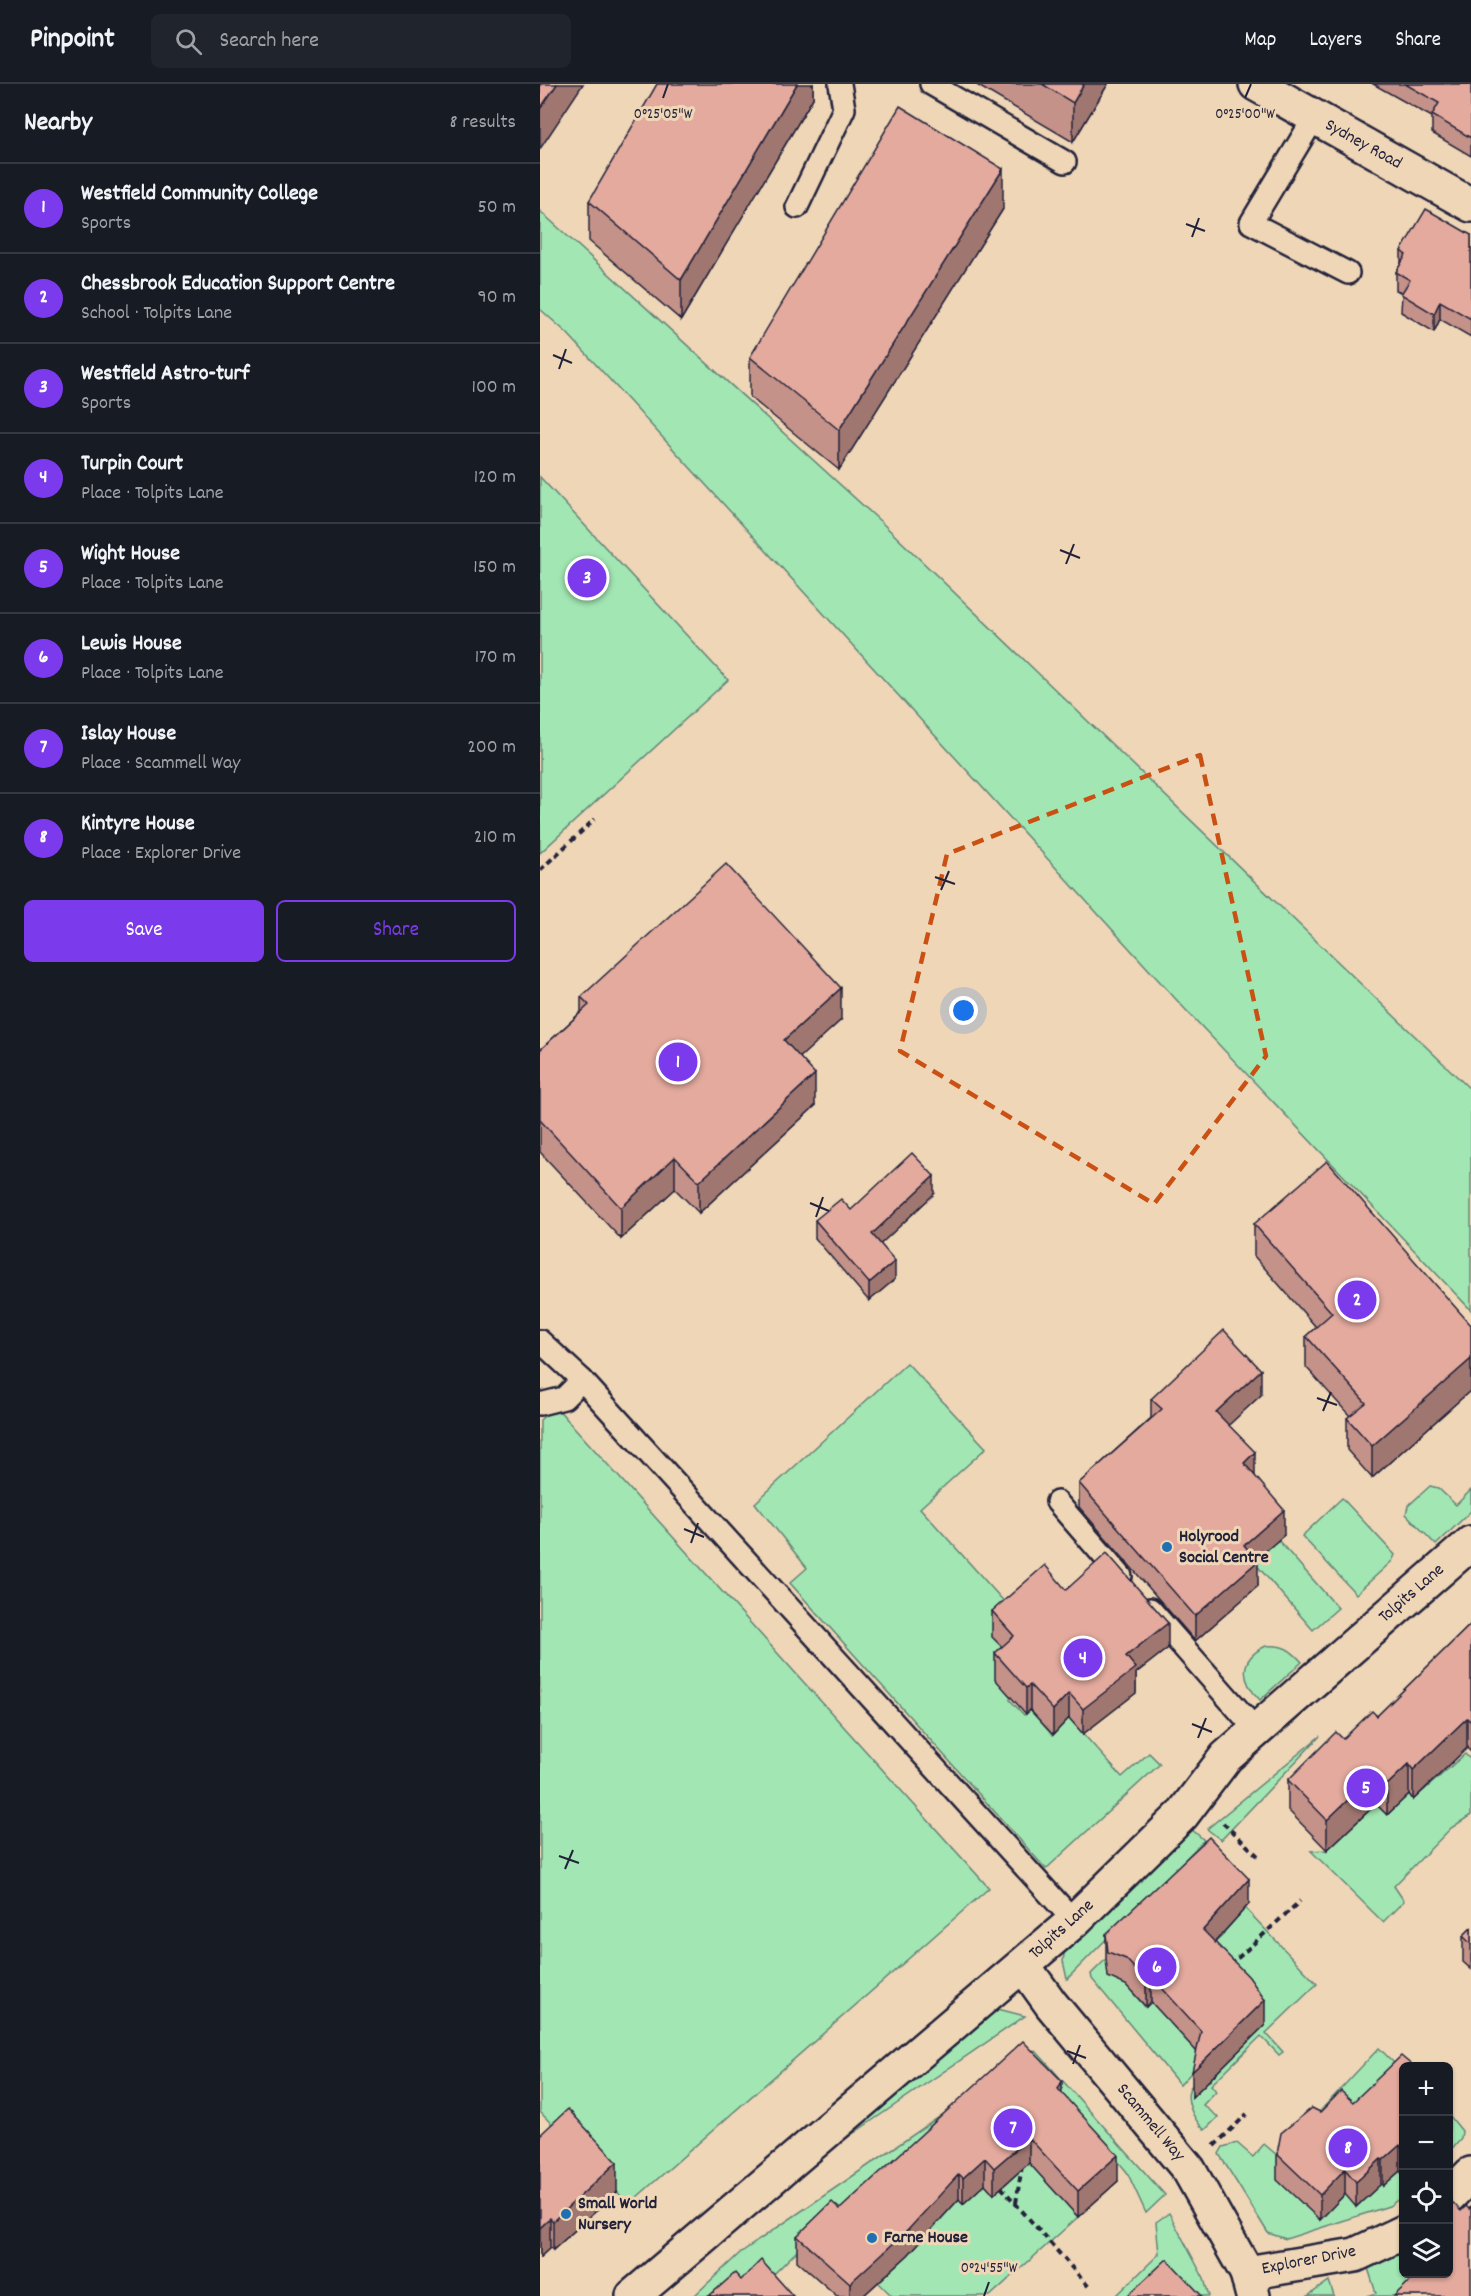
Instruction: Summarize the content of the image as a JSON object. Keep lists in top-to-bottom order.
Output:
{
  "streets": {
    "main road": [
      "Sydney Road",
      "Tolpits Lane",
      "Scammell Way",
      "Explorer Drive"
    ]
  },
  "crossings": [
    ["Tolpits Lane", "Scammell Way"],
    ["Scammell Way", "Explorer Drive"]
  ],
  "places": ["Holyrood Social Centre", "Small World Nursery", "Farne House"],
  "page": {
    "header": "Pinpoint",
    "search": "Search here",
    "nav": ["Map", "Layers", "Share"],
    "heading": ["Nearby", "8 results"],
    "list": [
      {
        "mark": "1",
        "name": "Westfield Community College",
        "note": "Sports",
        "value": "50 m"
      },
      {
        "mark": "2",
        "name": "Chessbrook Education Support Centre",
        "note": "School · Tolpits Lane",
        "value": "90 m"
      },
      {
        "mark": "3",
        "name": "Westfield Astro-turf",
        "note": "Sports",
        "value": "100 m"
      },
      {
        "mark": "4",
        "name": "Turpin Court",
        "note": "Place · Tolpits Lane",
        "value": "120 m"
      },
      {
        "mark": "5",
        "name": "Wight House",
        "note": "Place · Tolpits Lane",
        "value": "150 m"
      },
      {
        "mark": "6",
        "name": "Lewis House",
        "note": "Place · Tolpits Lane",
        "value": "170 m"
      },
      {
        "mark": "7",
        "name": "Islay House",
        "note": "Place · Scammell Way",
        "value": "200 m"
      },
      {
        "mark": "8",
        "name": "Kintyre House",
        "note": "Place · Explorer Drive",
        "value": "210 m"
      }
    ],
    "pins": [
      "3",
      "1",
      "2",
      "4",
      "5",
      "6",
      "7",
      "8"
    ],
    "buttons": ["Save", "Share"],
    "map_buttons": ["+", "−"]
  },
  "coordinates": ["0°25'05\"W", "0°25'00\"W", "0°24'55\"W"]
}
